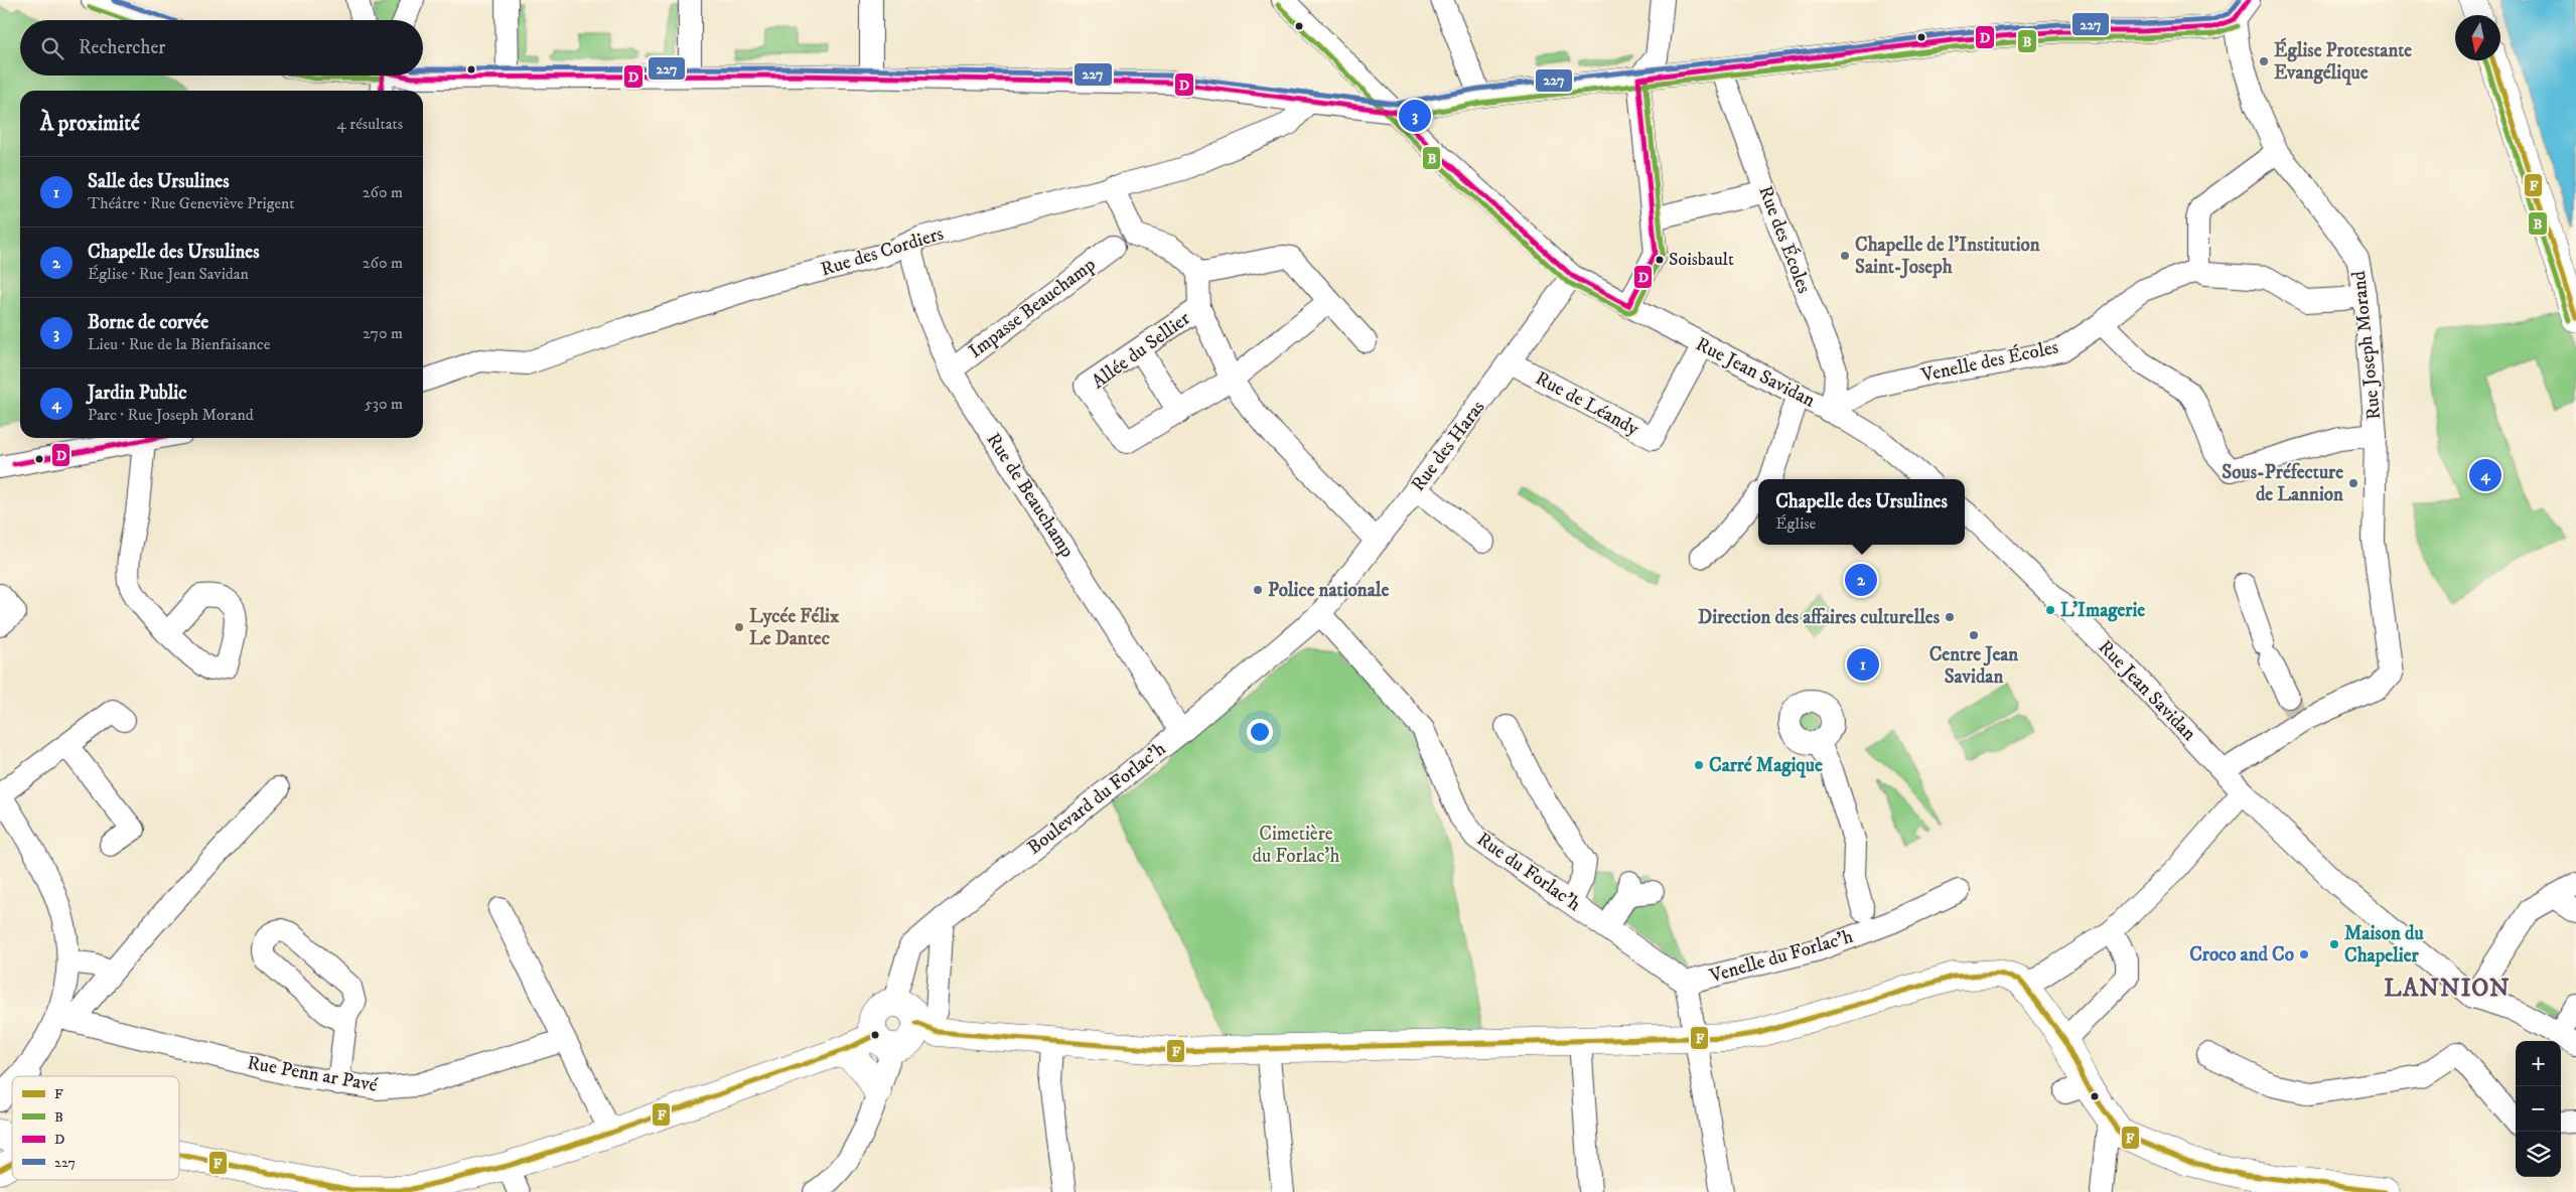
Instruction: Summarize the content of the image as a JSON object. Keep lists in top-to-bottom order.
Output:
{
  "streets": {
    "street": [
      "Rue des Écoles",
      "Rue des Cordiers",
      "Impasse Beauchamp",
      "Rue Joseph Morand",
      "Allée du Sellier",
      "Venelle des Écoles",
      "Rue Jean Savidan",
      "Rue de Léandy",
      "Rue des Haras",
      "Rue de Beauchamp",
      "Boulevard du Forlac'h",
      "Rue du Forlac'h",
      "Venelle du Forlac'h",
      "Rue Penn ar Pavé"
    ]
  },
  "crossings": [
    ["Rue des Écoles", "Venelle des Écoles"],
    ["Rue des Écoles", "Rue Jean Savidan"],
    ["Rue des Cordiers", "Rue de Beauchamp"],
    ["Impasse Beauchamp", "Rue de Beauchamp"],
    ["Venelle des Écoles", "Rue Jean Savidan"],
    ["Rue Jean Savidan", "Rue de Léandy"],
    ["Rue Jean Savidan", "Rue des Haras"],
    ["Rue de Léandy", "Rue des Haras"],
    ["Rue des Haras", "Boulevard du Forlac'h"],
    ["Rue des Haras", "Rue du Forlac'h"],
    ["Rue de Beauchamp", "Boulevard du Forlac'h"],
    ["Boulevard du Forlac'h", "Rue du Forlac'h"],
    ["Rue du Forlac'h", "Venelle du Forlac'h"]
  ],
  "districts": ["LANNION"],
  "parks": ["Cimetière du Forlac’h"],
  "places": [
    "Église Protestante Evangélique",
    "Chapelle de l'Institution Saint-Joseph",
    "Soisbault",
    "Sous-Préfecture de Lannion",
    "Police nationale",
    "L'Imagerie",
    "Direction des affaires culturelles",
    "Lycée Félix Le Dantec",
    "Centre Jean Savidan",
    "Carré Magique",
    "Maison du Chapelier",
    "Croco and Co"
  ],
  "lines": [
    "transit line D",
    "transit line 227",
    "transit line B",
    "transit line F"
  ],
  "legend": [
    "F",
    "B",
    "D",
    "227"
  ],
  "north": "bottom",
  "page": {
    "search": "Rechercher",
    "heading": ["À proximité", "4 résultats"],
    "pins": [
      "3",
      "4",
      "2",
      "1"
    ],
    "list": [
      {
        "mark": "1",
        "name": "Salle des Ursulines",
        "note": "Théâtre · Rue Geneviève Prigent",
        "value": "260 m"
      },
      {
        "mark": "2",
        "name": "Chapelle des Ursulines",
        "note": "Église · Rue Jean Savidan",
        "value": "260 m"
      },
      {
        "mark": "3",
        "name": "Borne de corvée",
        "note": "Lieu · Rue de la Bienfaisance",
        "value": "270 m"
      },
      {
        "mark": "4",
        "name": "Jardin Public",
        "note": "Parc · Rue Joseph Morand",
        "value": "530 m"
      }
    ],
    "popup": ["Chapelle des Ursulines", "Église"],
    "map_buttons": ["+", "−"]
  }
}
